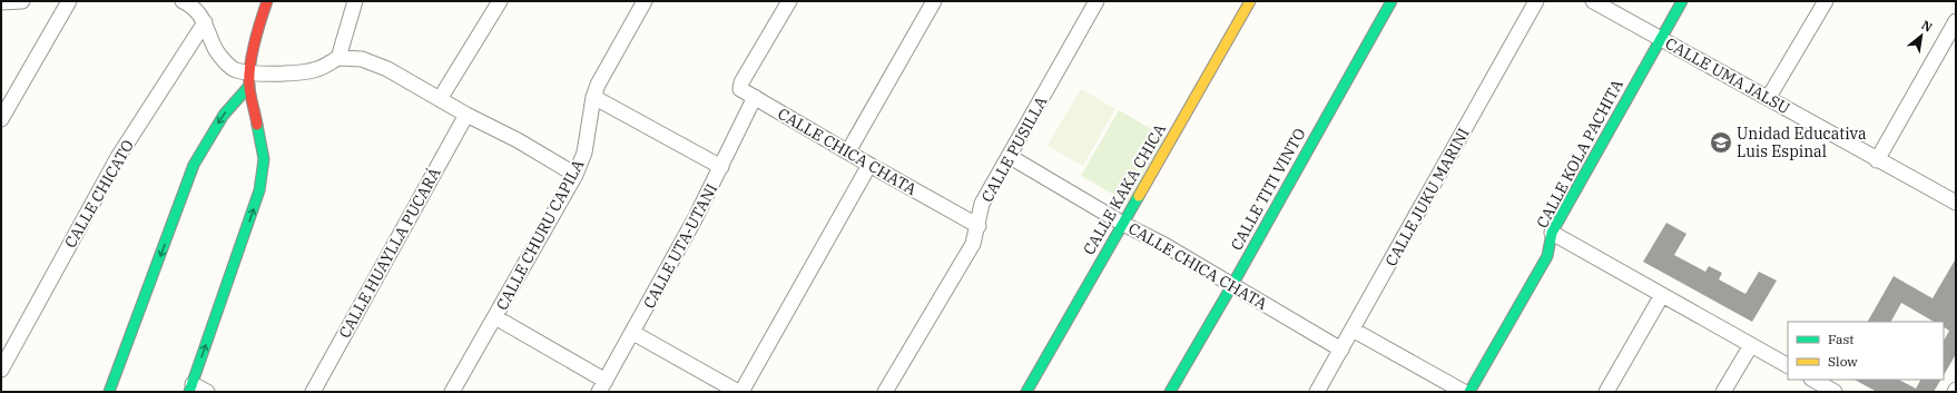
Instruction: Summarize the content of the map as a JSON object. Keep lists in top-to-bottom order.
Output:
{
  "streets": {
    "street": [
      "CALLE UMA JALSU",
      "CALLE PUSILLA",
      "CALLE CHICA CHATA",
      "CALLE KOLA PACHITA",
      "CALLE KAKA CHICA",
      "CALLE TITI VINTO",
      "CALLE CHICATO",
      "CALLE JUKU MARINI",
      "CALLE CHURU CAPILA",
      "CALLE UTA-UTANI",
      "CALLE HUAYLLA PUCARÁ"
    ]
  },
  "crossings": [
    ["CALLE UMA JALSU", "CALLE KOLA PACHITA"],
    ["CALLE PUSILLA", "CALLE CHICA CHATA"],
    ["CALLE CHICA CHATA", "CALLE KAKA CHICA"],
    ["CALLE CHICA CHATA", "CALLE TITI VINTO"],
    ["CALLE CHICA CHATA", "CALLE JUKU MARINI"],
    ["CALLE CHICA CHATA", "CALLE UTA-UTANI"]
  ],
  "places": {
    "school or university": ["Unidad Educativa Luis Espinal"]
  },
  "legend": ["Fast", "Slow"],
  "north": "top right"
}
